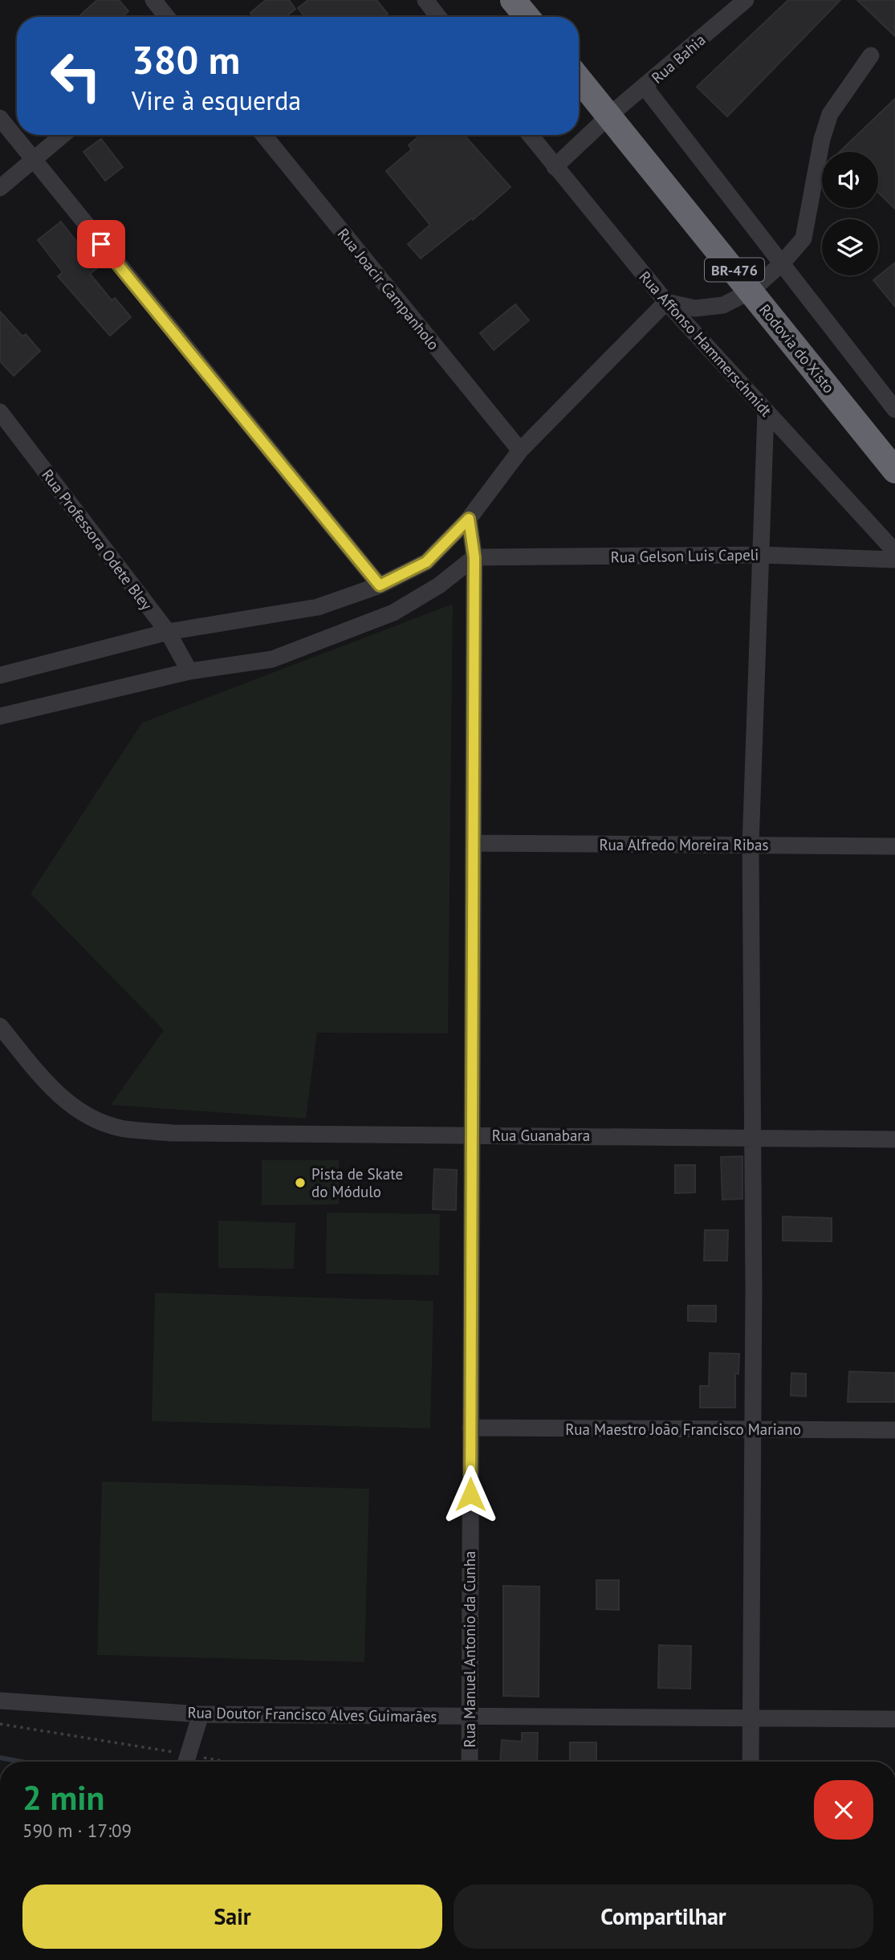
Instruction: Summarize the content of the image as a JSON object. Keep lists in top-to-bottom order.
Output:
{
  "streets": {
    "highway": ["BR-476", "Rodovia do Xisto"],
    "street": [
      "Rua Bahia",
      "Rua Joacir Campanholo",
      "Rua Affonso Hammerschmidt",
      "Rua Professora Odete Bley",
      "Rua Gelson Luis Capeli",
      "Rua Alfredo Moreira Ribas",
      "Rua Guanabara",
      "Rua Maestro João Francisco Mariano",
      "Rua Manuel Antonio da Cunha",
      "Rua Doutor Francisco Alves Guimarães"
    ]
  },
  "crossings": [
    ["Rua Bahia", "Rua Affonso Hammerschmidt"],
    ["Rua Bahia", "Rodovia do Xisto"],
    ["Rua Gelson Luis Capeli", "Rua Manuel Antonio da Cunha"],
    ["Rua Alfredo Moreira Ribas", "Rua Manuel Antonio da Cunha"],
    ["Rua Guanabara", "Rua Manuel Antonio da Cunha"],
    ["Rua Maestro João Francisco Mariano", "Rua Manuel Antonio da Cunha"],
    ["Rua Manuel Antonio da Cunha", "Rua Doutor Francisco Alves Guimarães"]
  ],
  "places": ["Pista de Skate do Módulo"],
  "page": {
    "turn": ["380 m", "Vire à esquerda"],
    "heading": ["2 min", "590 m · 17:09"],
    "buttons": ["Sair", "Compartilhar"]
  }
}
